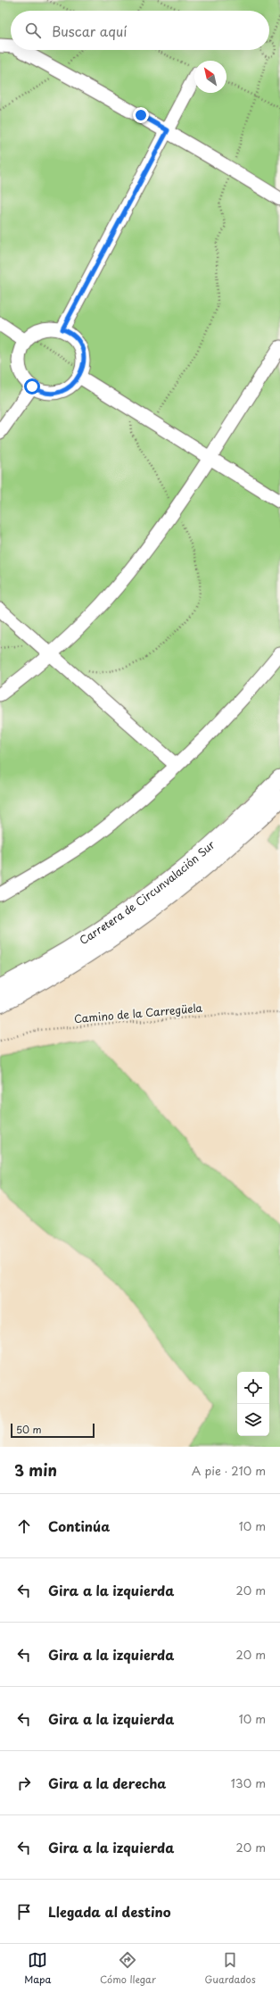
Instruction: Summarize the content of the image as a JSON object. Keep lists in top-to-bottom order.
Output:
{
  "streets": {
    "street": ["Carretera de Circunvalación Sur"],
    "path": ["Camino de la Carregüela"]
  },
  "scale_bar": "50 m",
  "north": "top left",
  "page": {
    "search": "Buscar aquí",
    "scale": "50 m",
    "heading": ["3 min", "A pie · 210 m"],
    "list": [
      ["Continúa", "10 m"],
      ["Gira a la izquierda", "20 m"],
      ["Gira a la izquierda", "20 m"],
      ["Gira a la izquierda", "10 m"],
      ["Gira a la derecha", "130 m"],
      ["Gira a la izquierda", "20 m"],
      "Llegada al destino"
    ],
    "nav": ["Mapa", "Cómo llegar", "Guardados"]
  }
}
